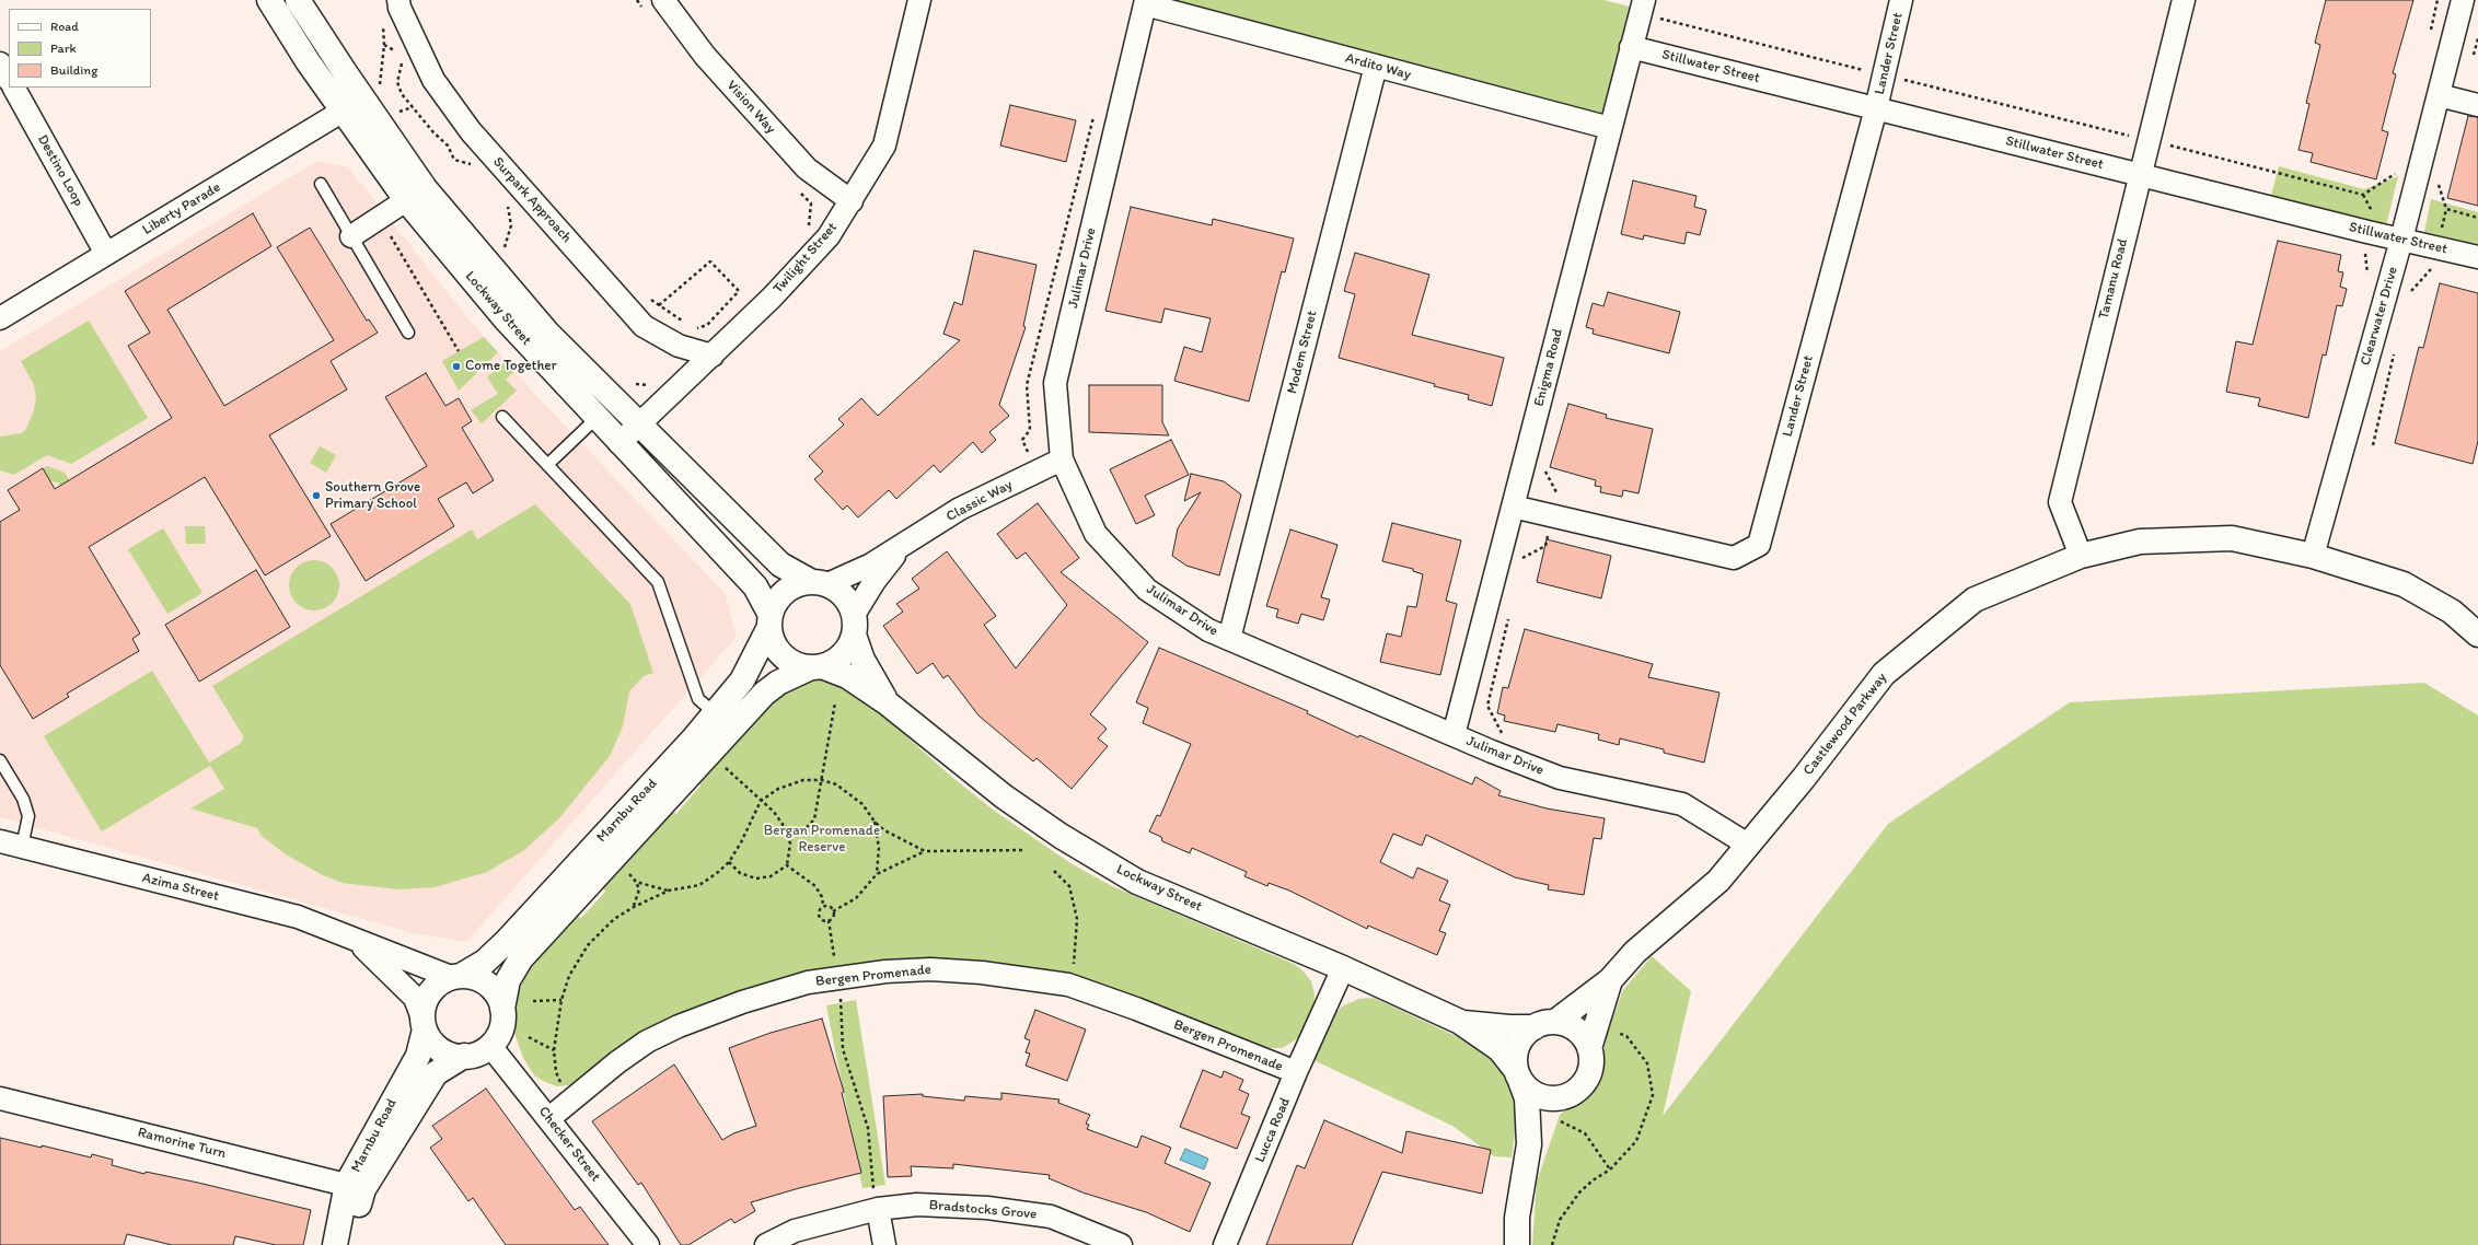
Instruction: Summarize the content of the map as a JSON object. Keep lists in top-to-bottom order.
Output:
{
  "streets": {
    "street": [
      "Lander Street",
      "Ardito Way",
      "Stillwater Street",
      "Vision Way",
      "Destino Loop",
      "Surpark Approach",
      "Liberty Parade",
      "Twilight Street",
      "Julimar Drive",
      "Tamanu Road",
      "Lockway Street",
      "Clearwater Drive",
      "Modem Street",
      "Enigma Road",
      "Classic Way",
      "Castlewood Parkway",
      "Marnbu Road",
      "Azima Street",
      "Bergen Promenade",
      "Lucca Road",
      "Ramorine Turn",
      "Checker Street",
      "Bradstocks Grove"
    ]
  },
  "crossings": [
    ["Lander Street", "Stillwater Street"],
    ["Lander Street", "Enigma Road"],
    ["Ardito Way", "Julimar Drive"],
    ["Ardito Way", "Modem Street"],
    ["Ardito Way", "Enigma Road"],
    ["Stillwater Street", "Tamanu Road"],
    ["Stillwater Street", "Clearwater Drive"],
    ["Stillwater Street", "Enigma Road"],
    ["Vision Way", "Twilight Street"],
    ["Destino Loop", "Liberty Parade"],
    ["Surpark Approach", "Twilight Street"],
    ["Liberty Parade", "Lockway Street"],
    ["Twilight Street", "Lockway Street"],
    ["Julimar Drive", "Modem Street"],
    ["Julimar Drive", "Enigma Road"],
    ["Julimar Drive", "Classic Way"],
    ["Julimar Drive", "Castlewood Parkway"],
    ["Tamanu Road", "Castlewood Parkway"],
    ["Lockway Street", "Classic Way"],
    ["Lockway Street", "Castlewood Parkway"],
    ["Lockway Street", "Marnbu Road"],
    ["Lockway Street", "Lucca Road"],
    ["Clearwater Drive", "Castlewood Parkway"],
    ["Classic Way", "Marnbu Road"],
    ["Marnbu Road", "Azima Street"],
    ["Marnbu Road", "Ramorine Turn"],
    ["Marnbu Road", "Checker Street"],
    ["Azima Street", "Checker Street"],
    ["Bergen Promenade", "Lucca Road"],
    ["Bergen Promenade", "Checker Street"]
  ],
  "parks": ["Bergan Promenade Reserve"],
  "places": ["Come Together", "Southern Grove Primary School"],
  "legend": ["Road", "Park", "Building"]
}
